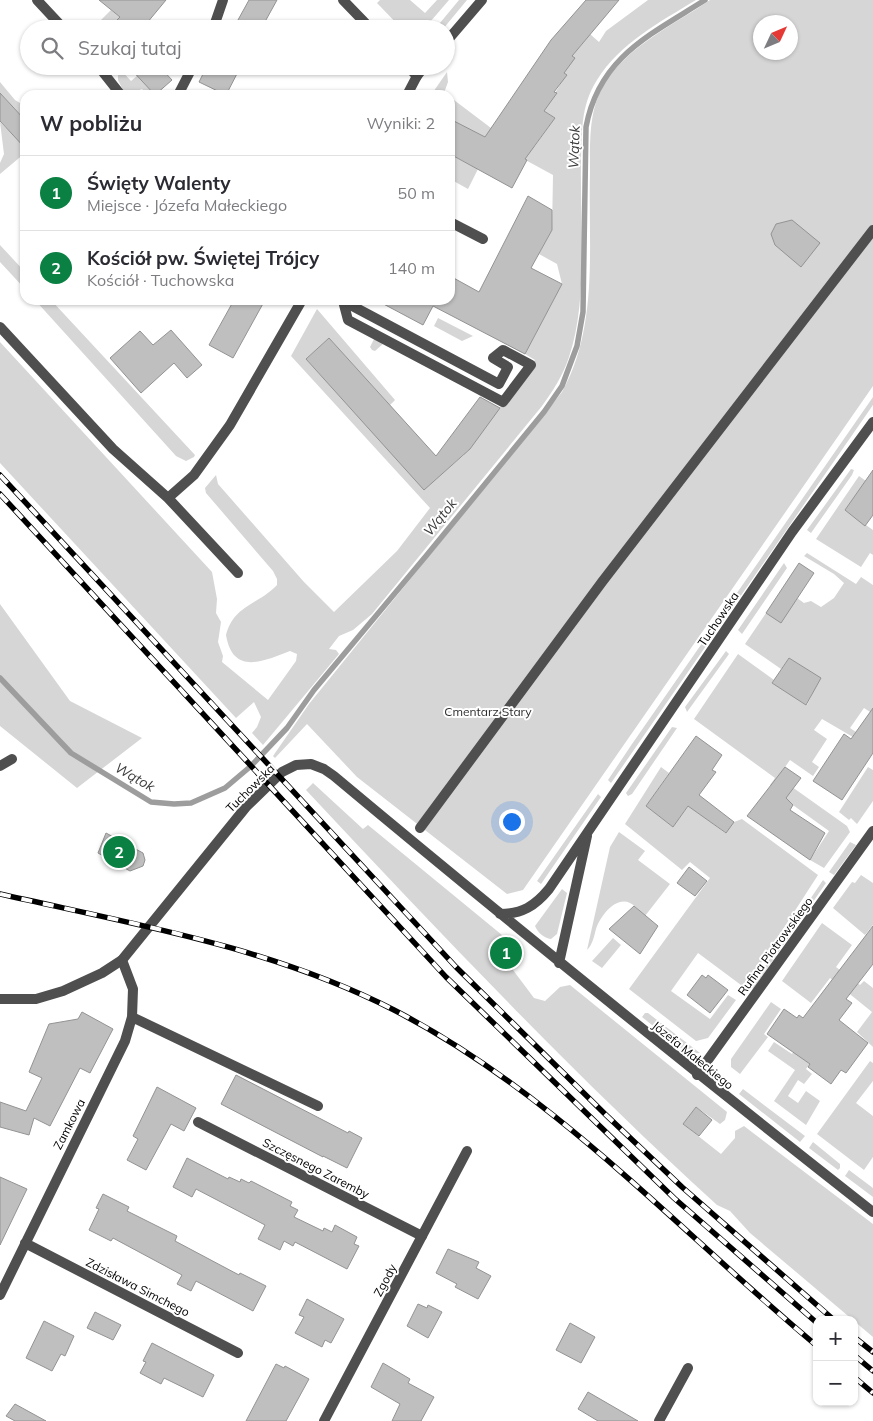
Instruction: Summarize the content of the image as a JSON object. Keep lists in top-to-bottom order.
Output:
{
  "streets": {
    "street": [
      "Tuchowska",
      "Rufina Piotrowskiego",
      "Józefa Małeckiego",
      "Zamkowa",
      "Szczęsnego Zaremby",
      "Zgody",
      "Zdzisława Simchego"
    ]
  },
  "crossings": [
    ["Tuchowska", "Józefa Małeckiego"],
    ["Tuchowska", "Zamkowa"],
    ["Rufina Piotrowskiego", "Józefa Małeckiego"],
    ["Zamkowa", "Zdzisława Simchego"],
    ["Szczęsnego Zaremby", "Zgody"]
  ],
  "water": ["Wątok"],
  "parks": ["Cmentarz Stary"],
  "north": "top right",
  "page": {
    "search": "Szukaj tutaj",
    "heading": ["W pobliżu", "Wyniki: 2"],
    "list": [
      {
        "mark": "1",
        "name": "Święty Walenty",
        "note": "Miejsce · Józefa Małeckiego",
        "value": "50 m"
      },
      {
        "mark": "2",
        "name": "Kościół pw. Świętej Trójcy",
        "note": "Kościół · Tuchowska",
        "value": "140 m"
      }
    ],
    "pins": ["2", "1"],
    "map_buttons": ["+", "−"]
  }
}
